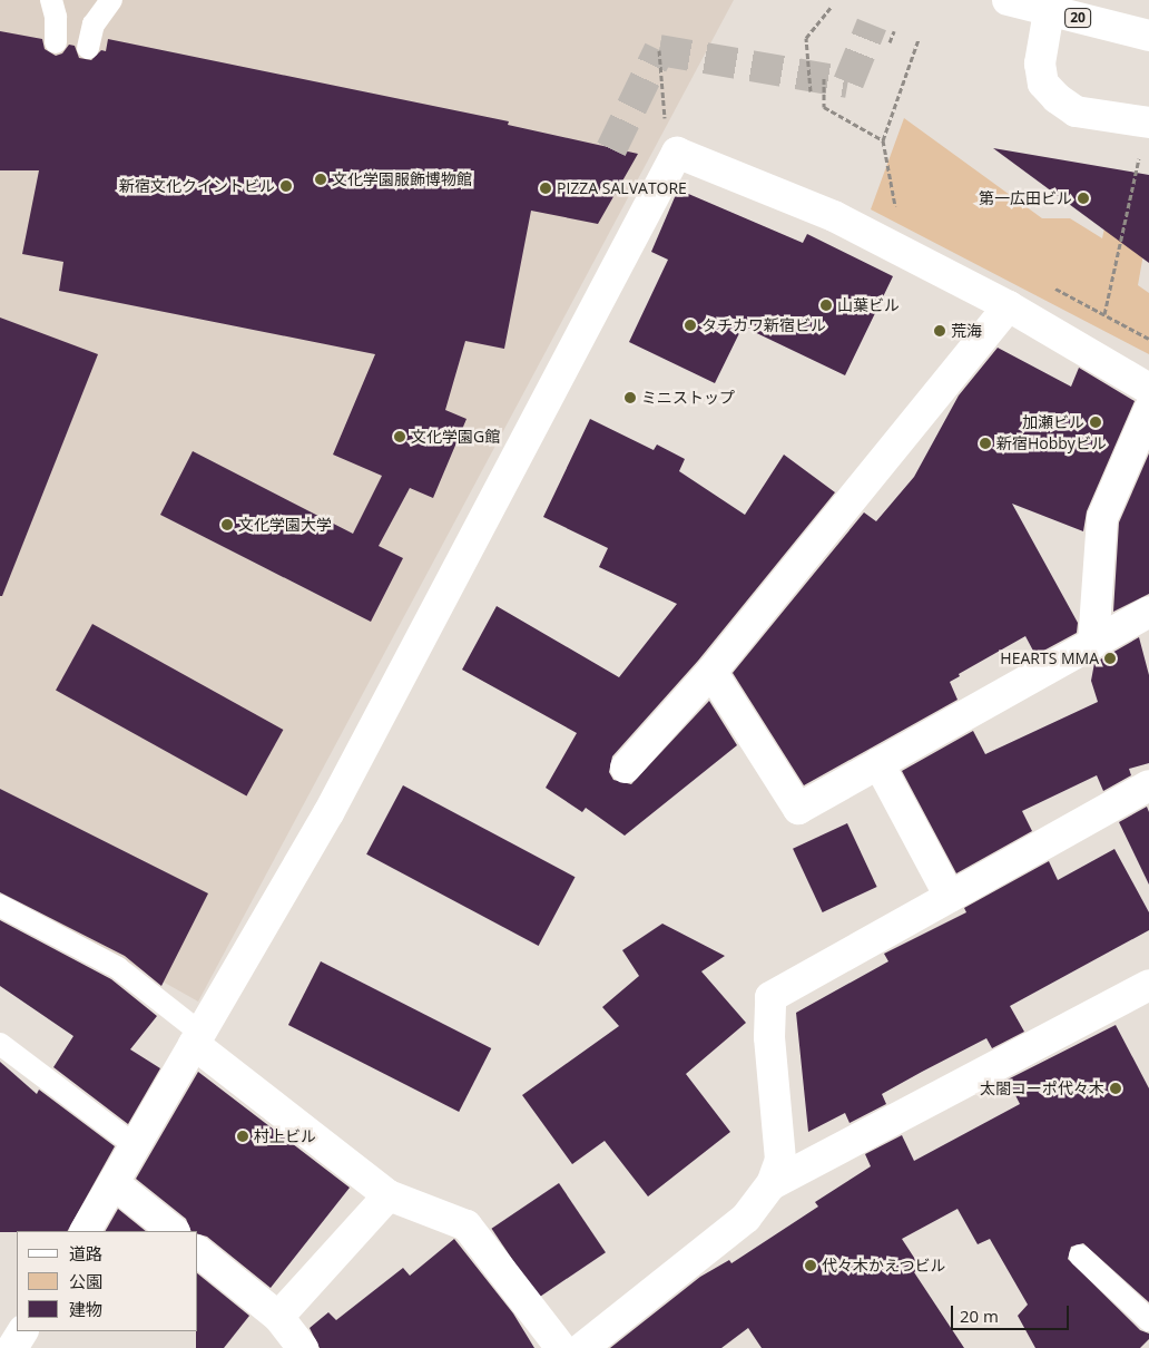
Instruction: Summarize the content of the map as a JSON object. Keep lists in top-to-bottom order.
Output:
{
  "streets": {
    "main road": ["20"]
  },
  "places": [
    "文化学園服飾博物館",
    "新宿文化クイントビル",
    "PIZZA SALVATORE",
    "第一広田ビル",
    "山葉ビル",
    "タチカワ新宿ビル",
    "荒海",
    "ミニストップ",
    "加瀬ビル",
    "文化学園G館",
    "新宿Hobbyビル",
    "文化学園大学",
    "HEARTS MMA",
    "太閤コーポ代々木",
    "村上ビル",
    "代々木かえつビル"
  ],
  "legend": ["道路", "公園", "建物"],
  "scale_bar": "20 m"
}
